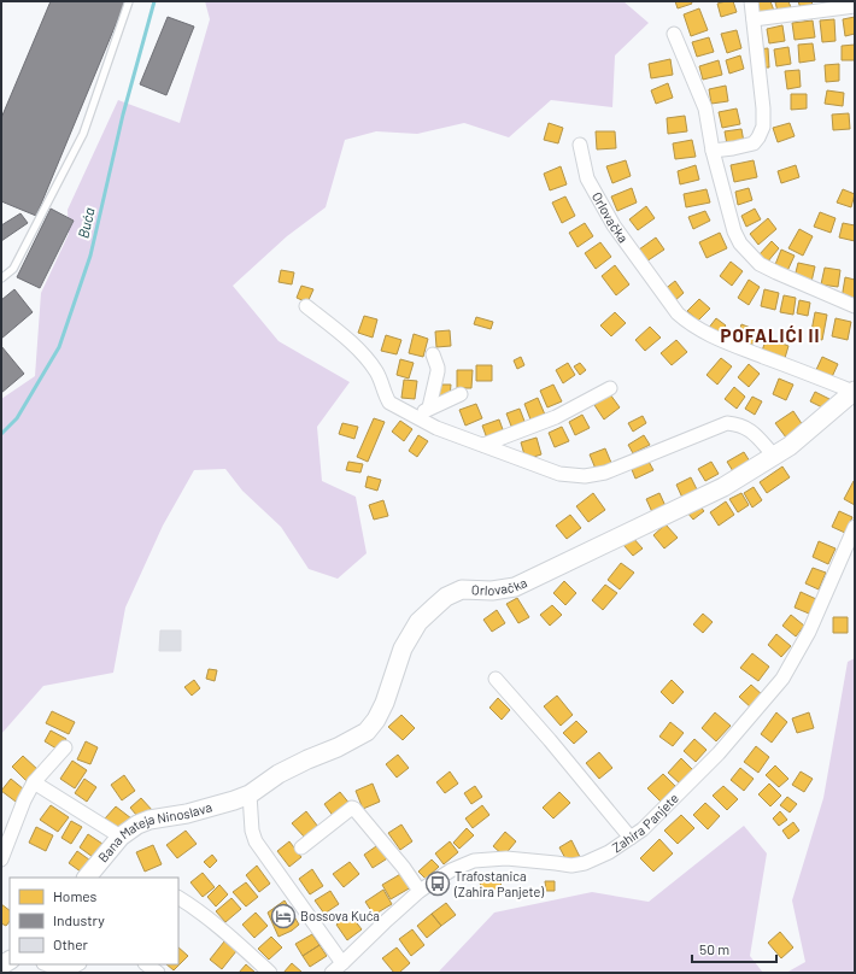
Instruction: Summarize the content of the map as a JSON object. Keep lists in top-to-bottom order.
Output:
{
  "streets": {
    "street": ["Orlovačka", "Zahira Panjete", "Bana Mateja Ninoslava"]
  },
  "crossings": [
    ["Orlovačka", "Bana Mateja Ninoslava"]
  ],
  "districts": ["POFALIĆI II"],
  "water": ["Buća"],
  "places": {
    "bus stop": ["Trafostanica (Zahira Panjete)"],
    "hotel": ["Bossova Kuća"]
  },
  "legend": ["Homes", "Industry", "Other"],
  "scale_bar": "50 m"
}
